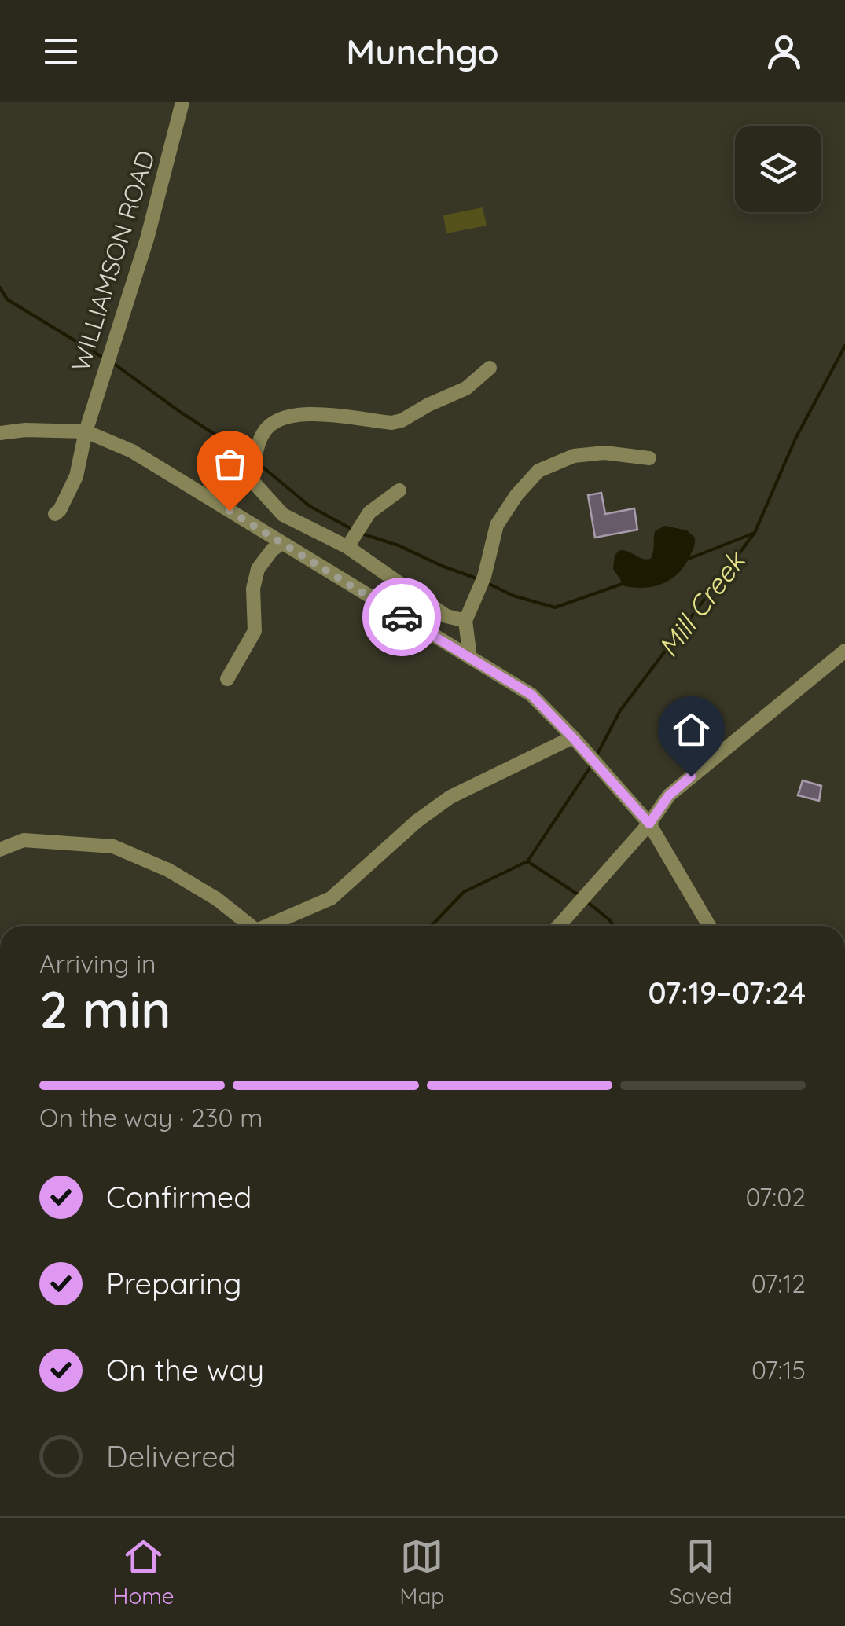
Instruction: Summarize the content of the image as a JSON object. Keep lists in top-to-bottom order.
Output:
{
  "streets": {
    "street": ["WILLIAMSON ROAD"]
  },
  "water": ["Mill Creek"],
  "page": {
    "header": "Munchgo",
    "heading": ["2 min", "Arriving in", "07:19–07:24"],
    "bar": "On the way · 230 m",
    "list": [
      ["Confirmed", "07:02"],
      ["Preparing", "07:12"],
      ["On the way", "07:15"],
      "Delivered"
    ],
    "tabs": ["Home", "Map", "Saved"]
  }
}
